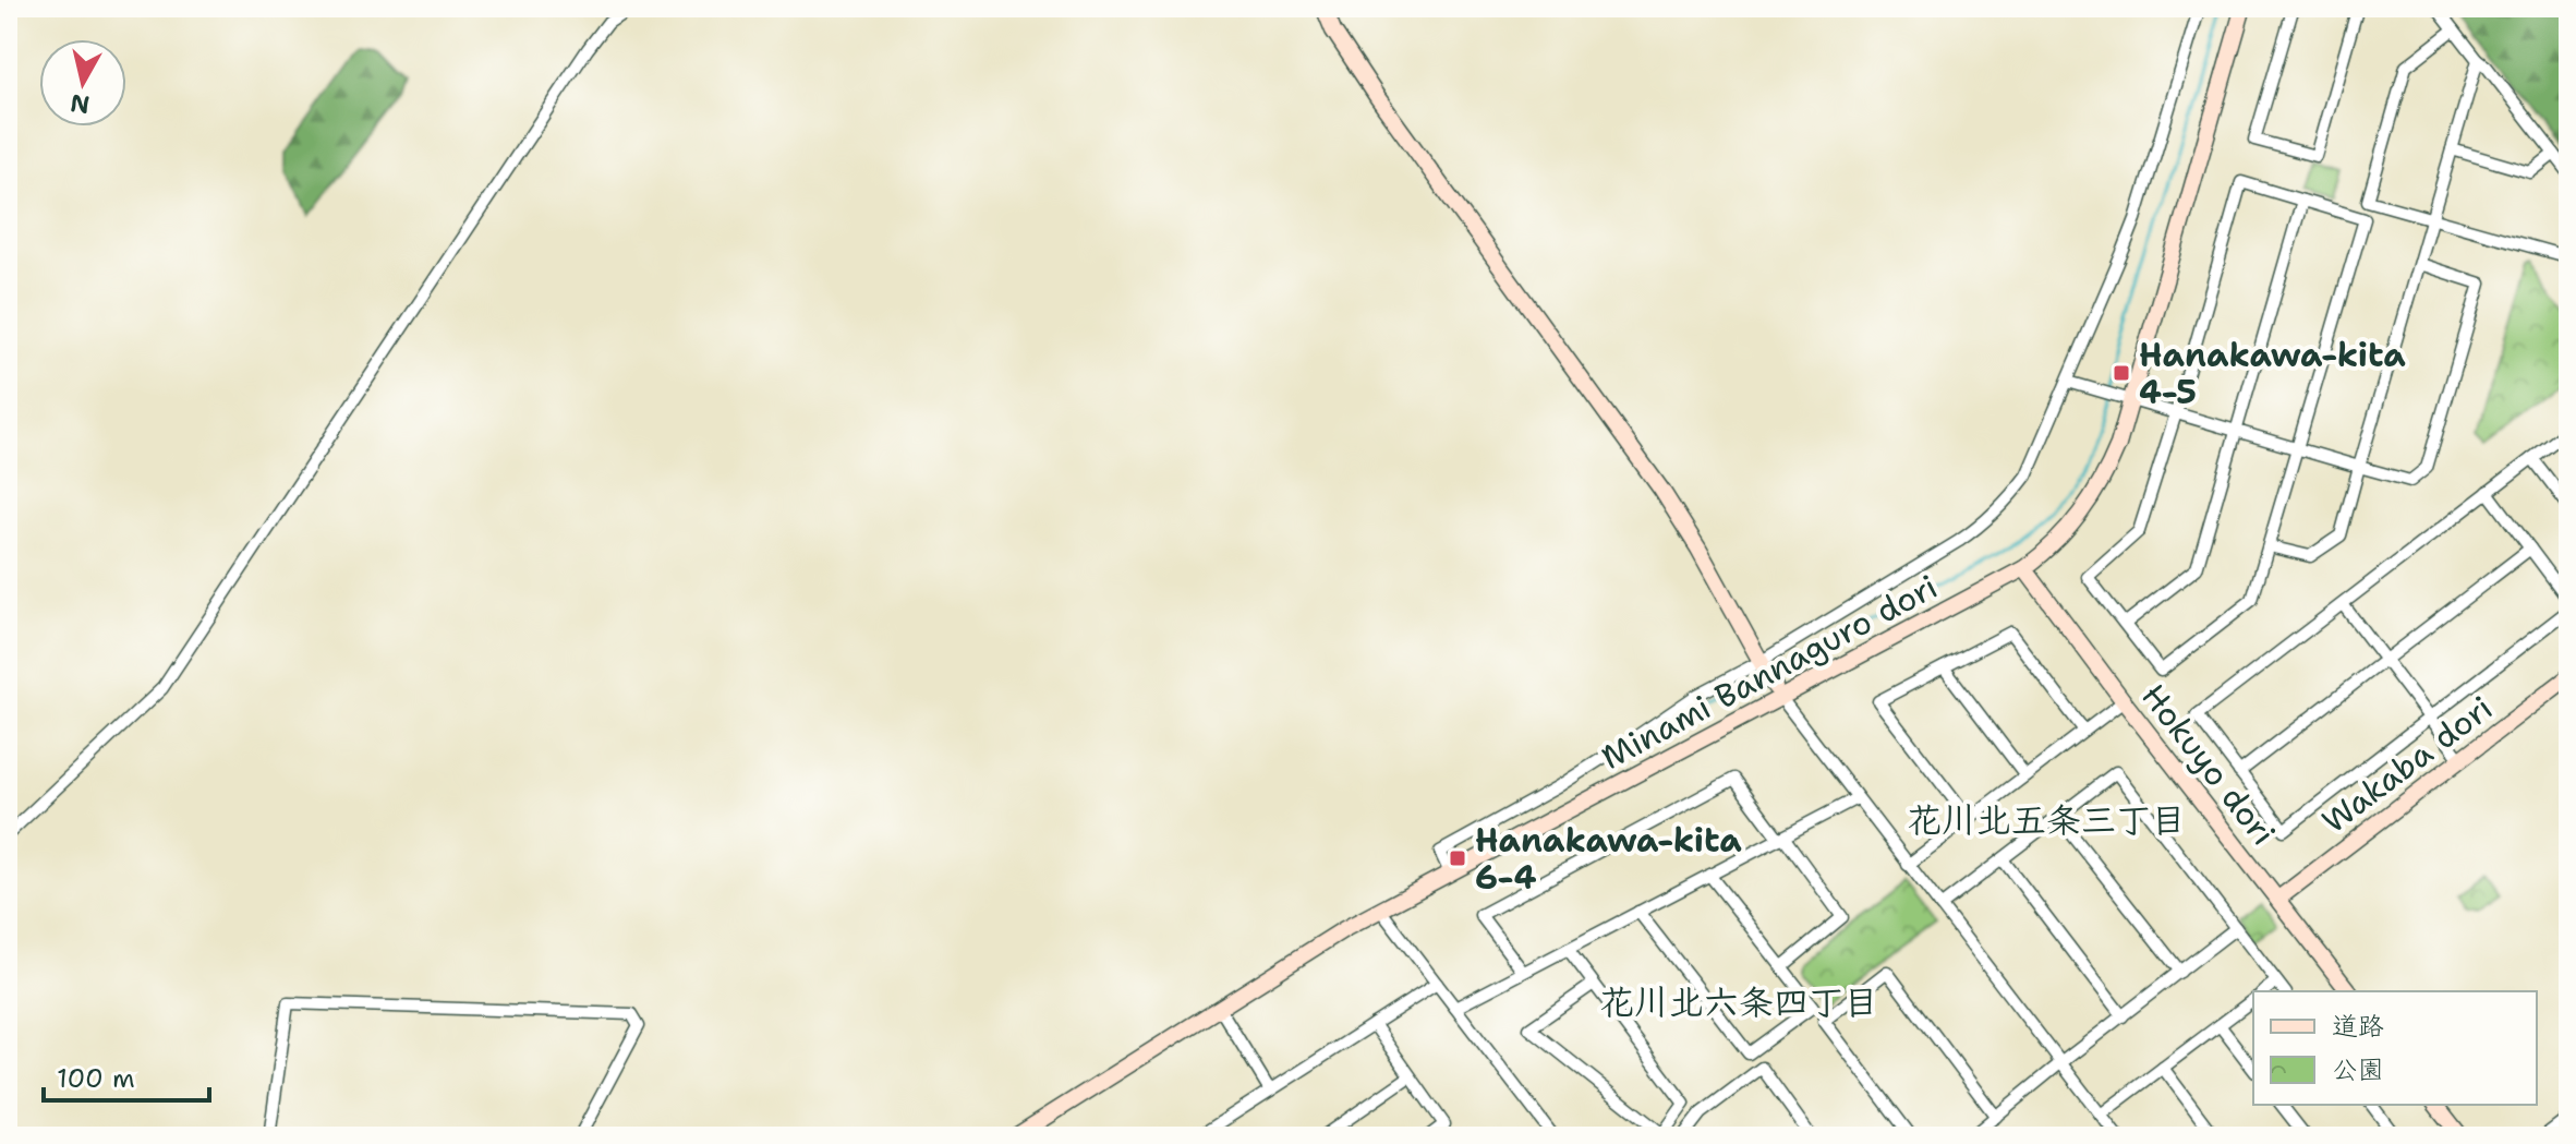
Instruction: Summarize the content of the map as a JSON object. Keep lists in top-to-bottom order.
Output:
{
  "streets": {
    "street": ["Minami Bannaguro dori", "Hokuyo dori", "Wakaba dori"]
  },
  "crossings": [
    ["Minami Bannaguro dori", "Hokuyo dori"],
    ["Hokuyo dori", "Wakaba dori"]
  ],
  "districts": ["花川北五条三丁目", "花川北六条四丁目"],
  "places": {
    "transit": ["Hanakawa-kita 4-5", "Hanakawa-kita 6-4"]
  },
  "legend": ["道路", "公園"],
  "scale_bar": "100 m",
  "north": "bottom"
}
